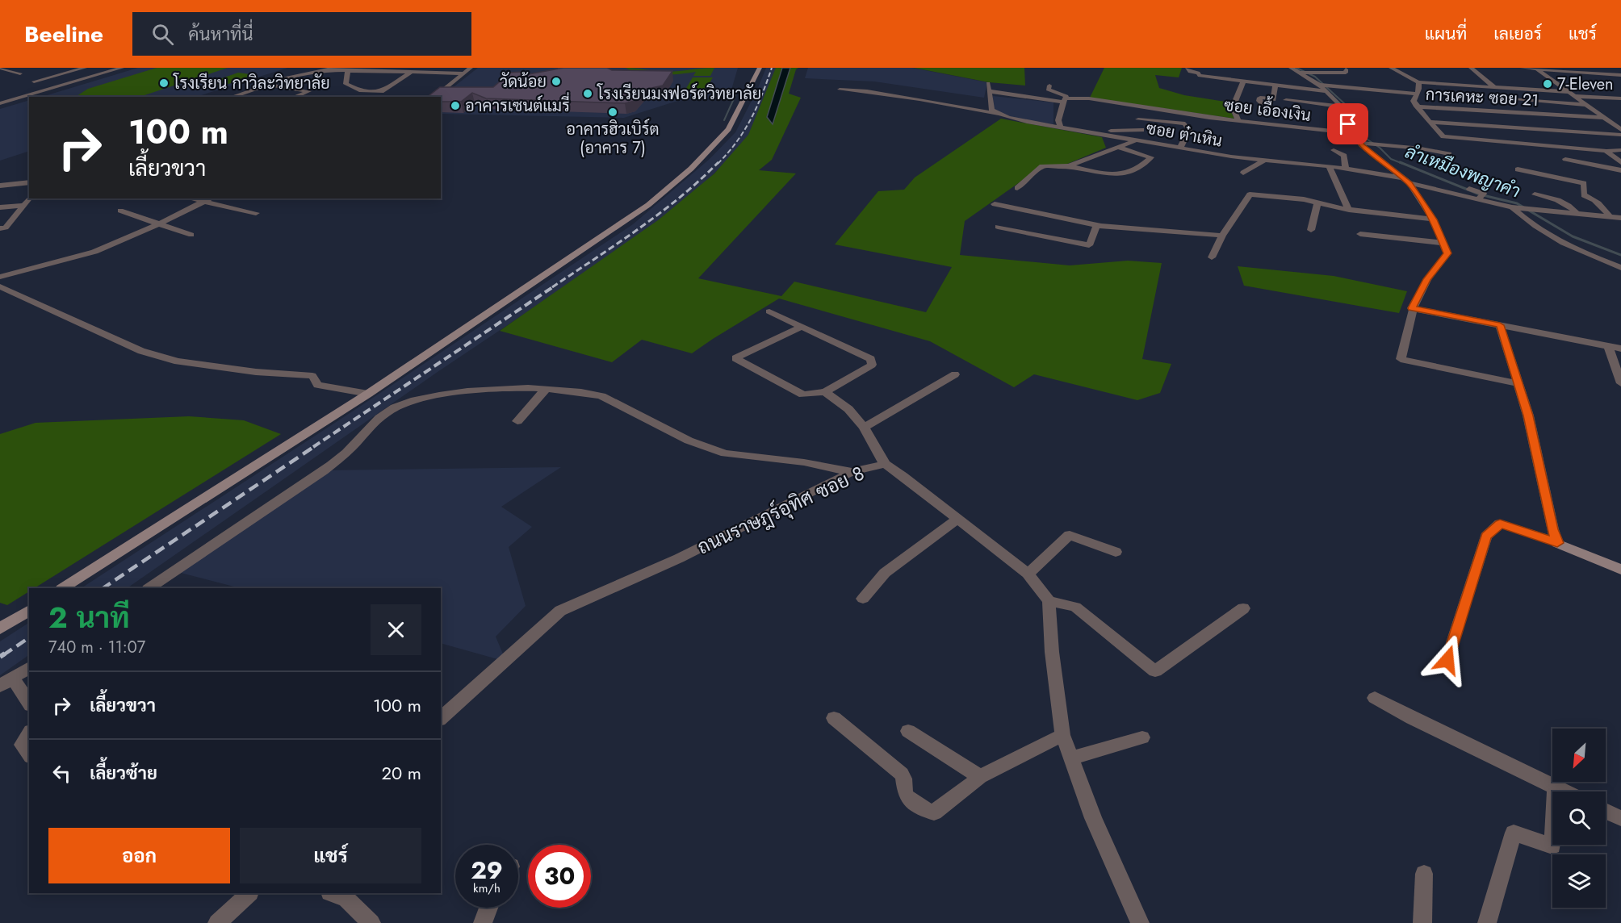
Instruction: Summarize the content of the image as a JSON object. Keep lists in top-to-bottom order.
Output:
{
  "streets": {
    "street": [
      "การเคหะ ซอย 21",
      "ซอย เอื้องเงิน",
      "ซอย ต๋าเหิน",
      "ถนนราษฎร์อุทิศ ซอย 8"
    ]
  },
  "water": ["ลำเหมืองพญาคำ"],
  "places": [
    "วัดน้อย",
    "โรงเรียน กาวิละวิทยาลัย",
    "7-Eleven",
    "โรงเรียนมงฟอร์ตวิทยาลัย",
    "อาคารเซนต์แมรี่",
    "อาคารฮิวเบิร์ต (อาคาร 7)"
  ],
  "north": "bottom left",
  "page": {
    "header": "Beeline",
    "search": "ค้นหาที่นี่",
    "nav": ["แผนที่", "เลเยอร์", "แชร์"],
    "turn": ["100 m", "เลี้ยวขวา"],
    "heading": ["2 นาที", "740 m · 11:07"],
    "list": [
      {
        "name": "เลี้ยวขวา",
        "value": "100 m"
      },
      {
        "name": "เลี้ยวซ้าย",
        "value": "20 m"
      }
    ],
    "buttons": ["ออก", "แชร์"],
    "speed": "29 km/h",
    "limit": "30"
  }
}
